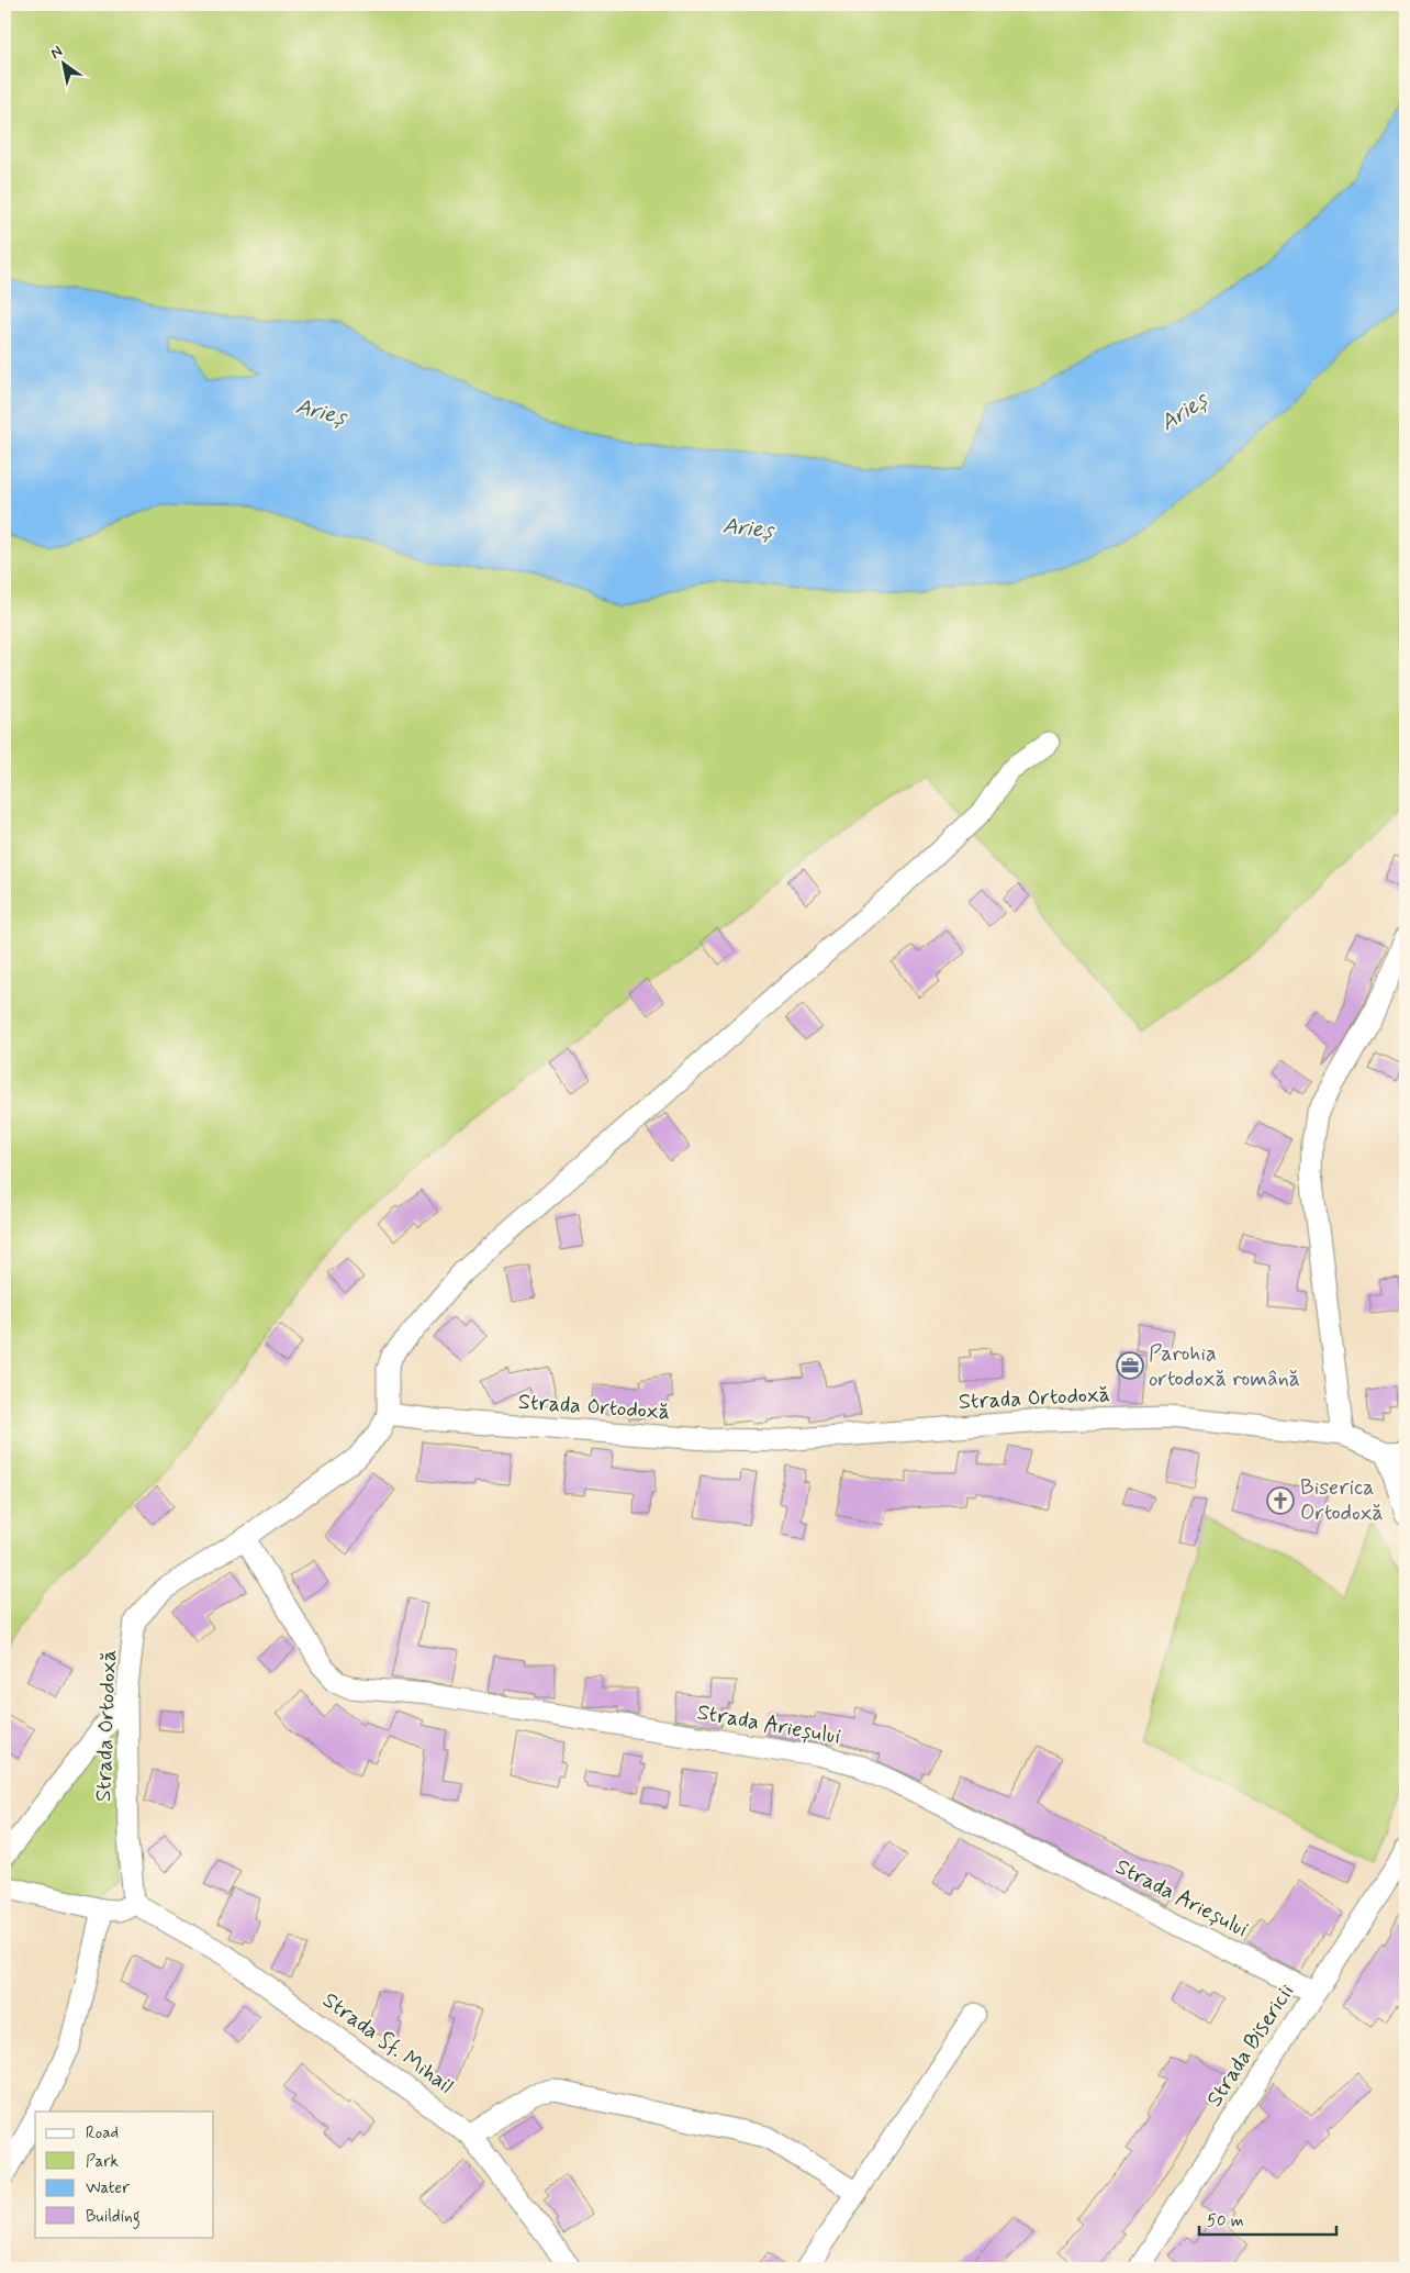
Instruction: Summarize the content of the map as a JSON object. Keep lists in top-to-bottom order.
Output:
{
  "streets": {
    "street": [
      "Strada Ortodoxă",
      "Strada Arieșului",
      "Strada Sf. Mihail",
      "Strada Bisericii"
    ]
  },
  "crossings": [
    ["Strada Ortodoxă", "Strada Arieșului"],
    ["Strada Ortodoxă", "Strada Sf. Mihail"],
    ["Strada Arieșului", "Strada Bisericii"]
  ],
  "water": ["Arieș"],
  "places": {
    "office": ["Parohia ortodoxă română"],
    "church": ["Biserica Ortodoxă"]
  },
  "legend": [
    "Road",
    "Park",
    "Water",
    "Building"
  ],
  "scale_bar": "50 m",
  "north": "top left"
}
